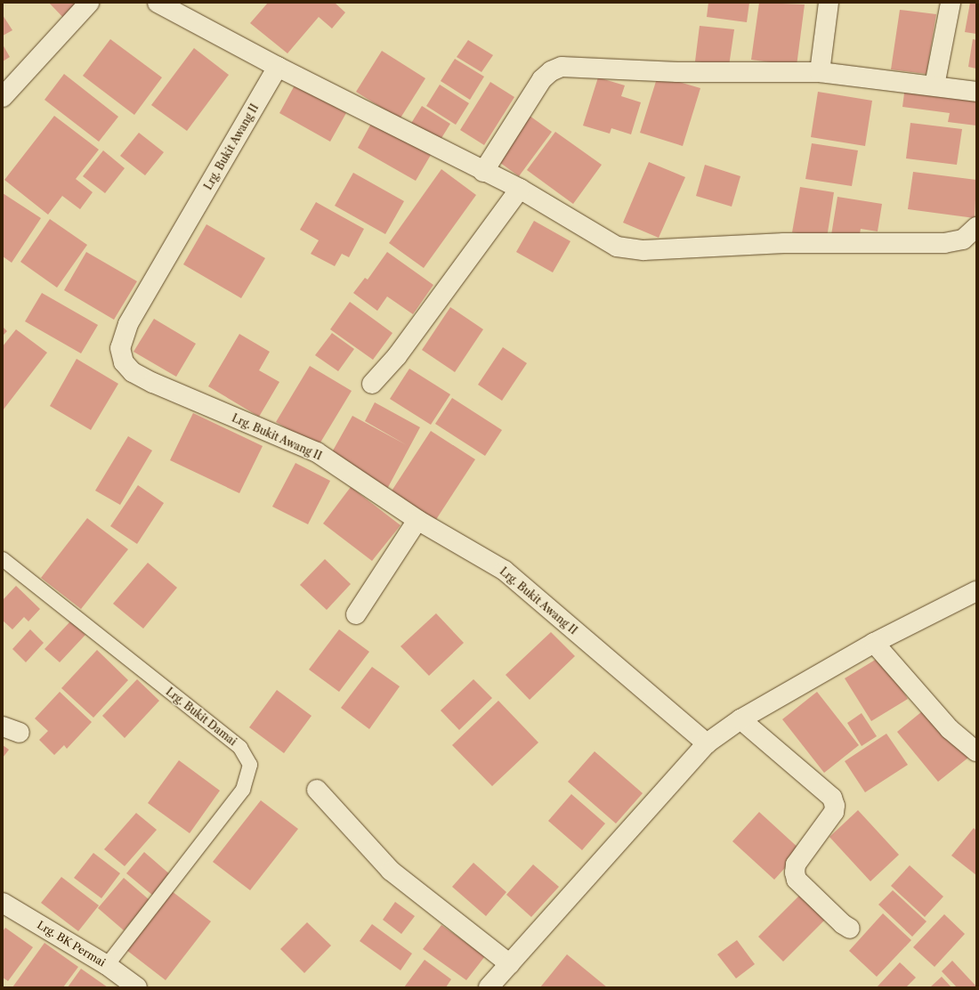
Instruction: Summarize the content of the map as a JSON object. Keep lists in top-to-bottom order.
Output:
{
  "streets": {
    "street": ["Lrg. Bukit Awang II", "Lrg. BK Permai"],
    "lane": ["Lrg. Bukit Damai"]
  },
  "crossings": [
    ["Lrg. Bukit Damai", "Lrg. BK Permai"]
  ]
}
